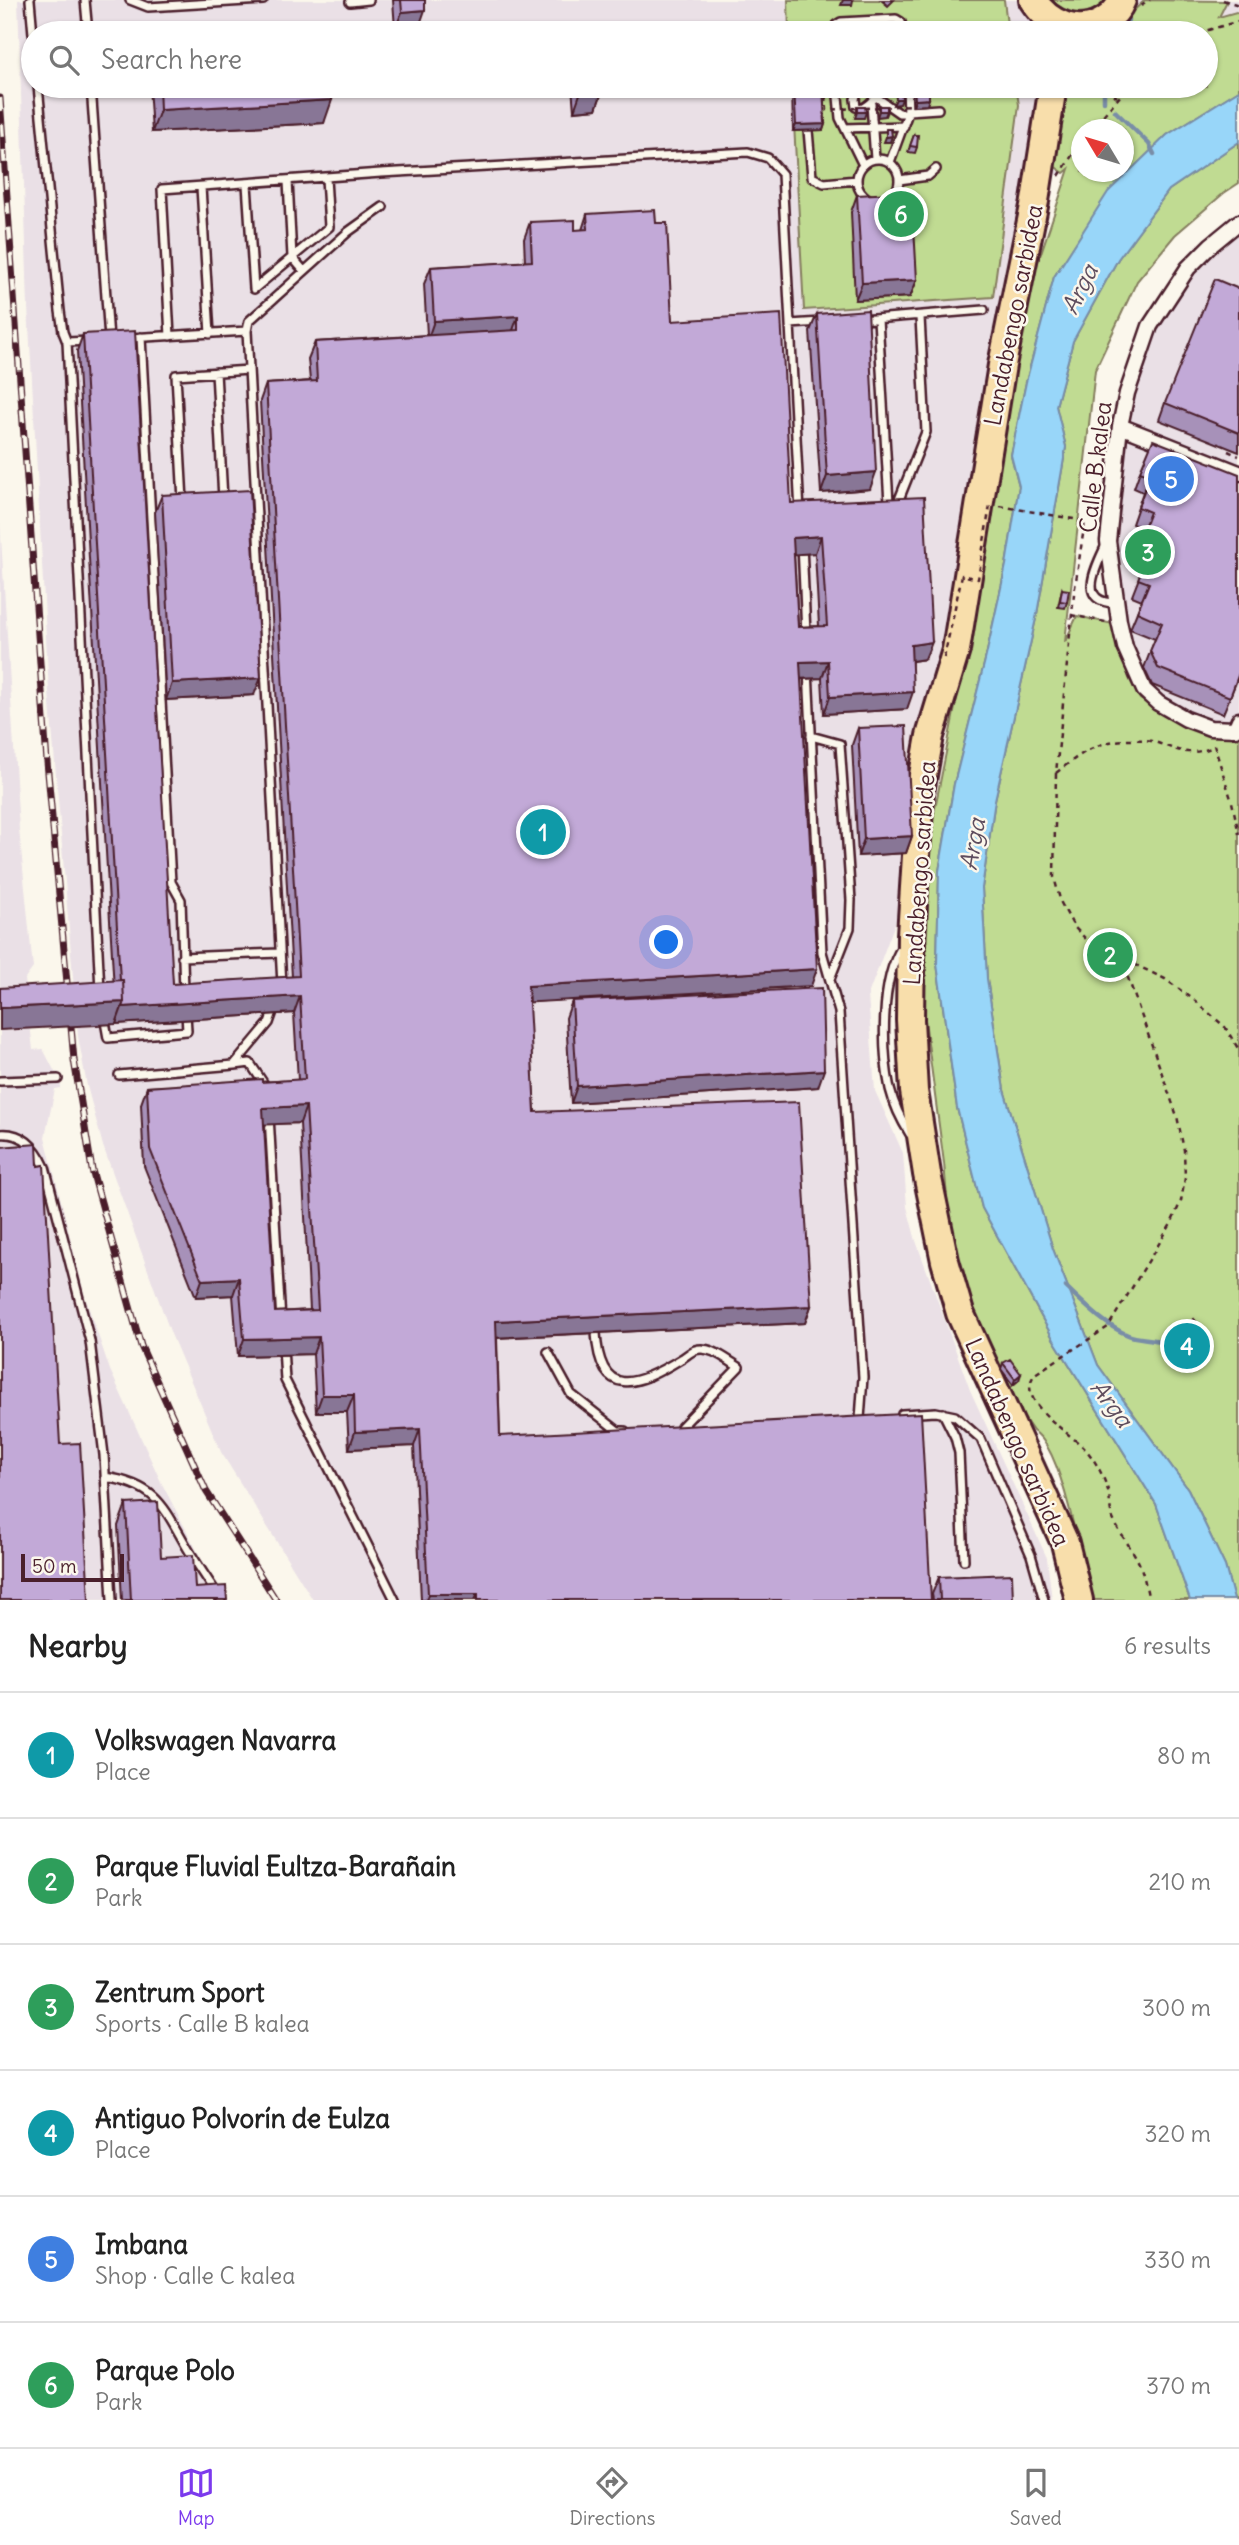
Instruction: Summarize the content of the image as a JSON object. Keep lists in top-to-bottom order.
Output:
{
  "streets": {
    "highway": ["Landabengo sarbidea"],
    "street": ["Calle B kalea"]
  },
  "water": ["Arga"],
  "scale_bar": "50 m",
  "north": "top left",
  "page": {
    "search": "Search here",
    "pins": [
      "6",
      "5",
      "3",
      "1",
      "2",
      "4"
    ],
    "scale": "50 m",
    "heading": ["Nearby", "6 results"],
    "list": [
      {
        "mark": "1",
        "name": "Volkswagen Navarra",
        "note": "Place",
        "value": "80 m"
      },
      {
        "mark": "2",
        "name": "Parque Fluvial Eultza-Barañain",
        "note": "Park",
        "value": "210 m"
      },
      {
        "mark": "3",
        "name": "Zentrum Sport",
        "note": "Sports · Calle B kalea",
        "value": "300 m"
      },
      {
        "mark": "4",
        "name": "Antiguo Polvorín de Eulza",
        "note": "Place",
        "value": "320 m"
      },
      {
        "mark": "5",
        "name": "Imbana",
        "note": "Shop · Calle C kalea",
        "value": "330 m"
      },
      {
        "mark": "6",
        "name": "Parque Polo",
        "note": "Park",
        "value": "370 m"
      }
    ],
    "nav": ["Map", "Directions", "Saved"]
  }
}
